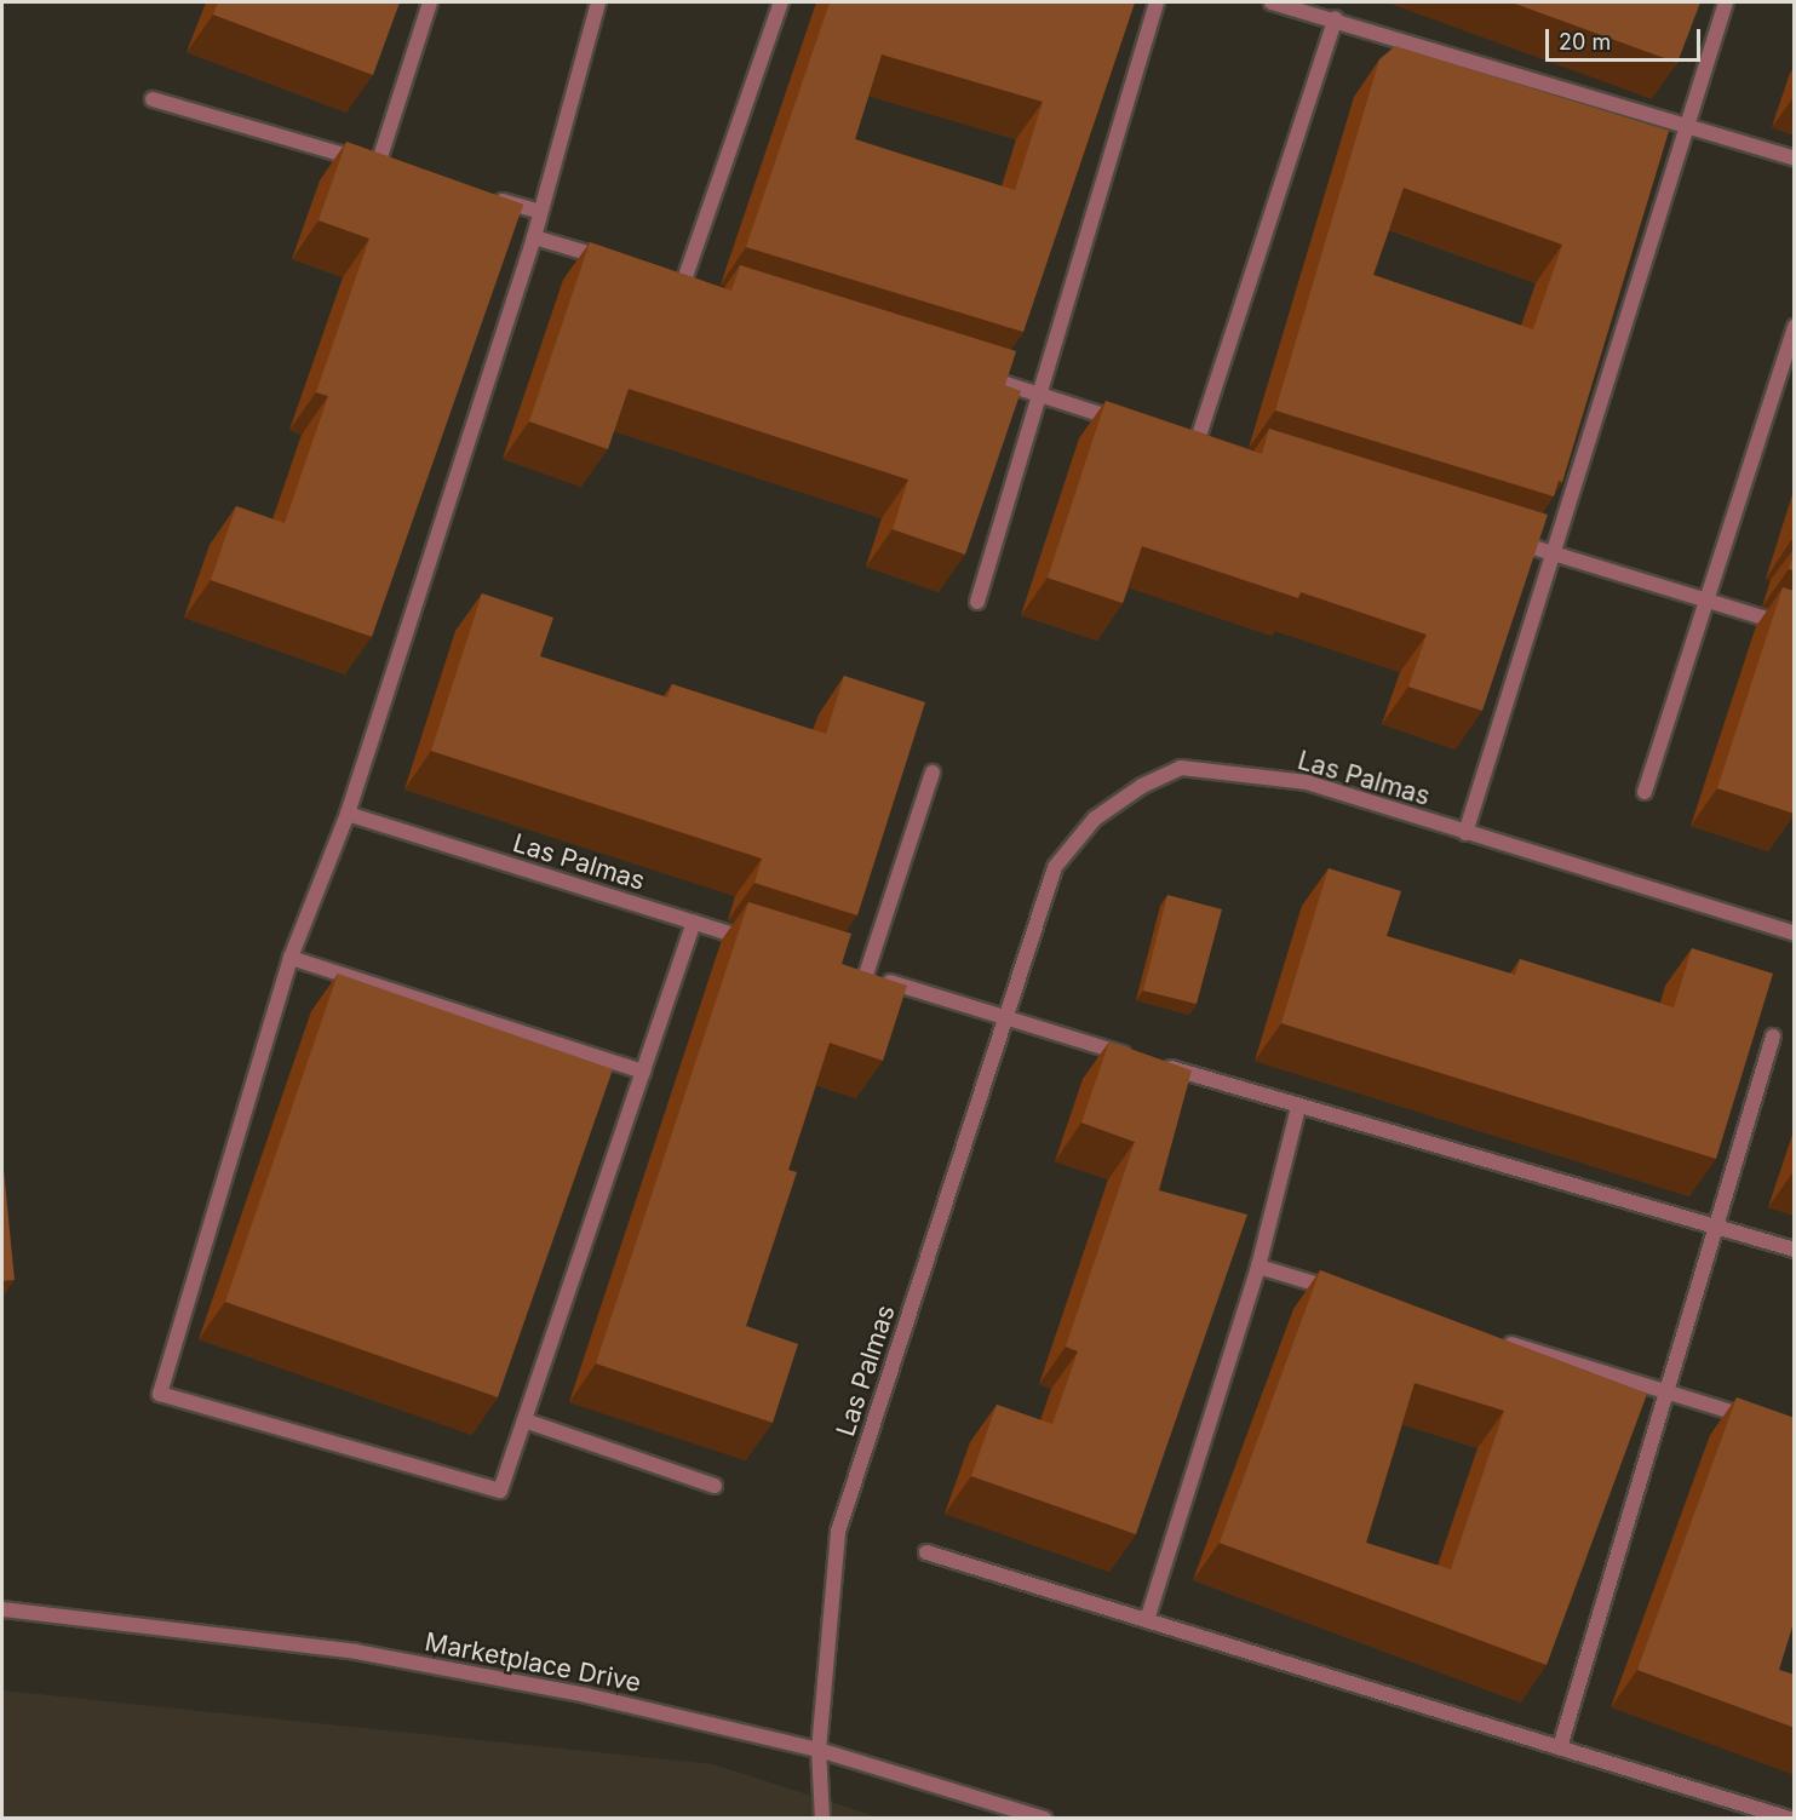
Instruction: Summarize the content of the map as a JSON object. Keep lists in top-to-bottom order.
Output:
{
  "streets": {
    "street": ["Las Palmas", "Marketplace Drive"]
  },
  "crossings": [
    ["Las Palmas", "Marketplace Drive"]
  ],
  "scale_bar": "20 m"
}
